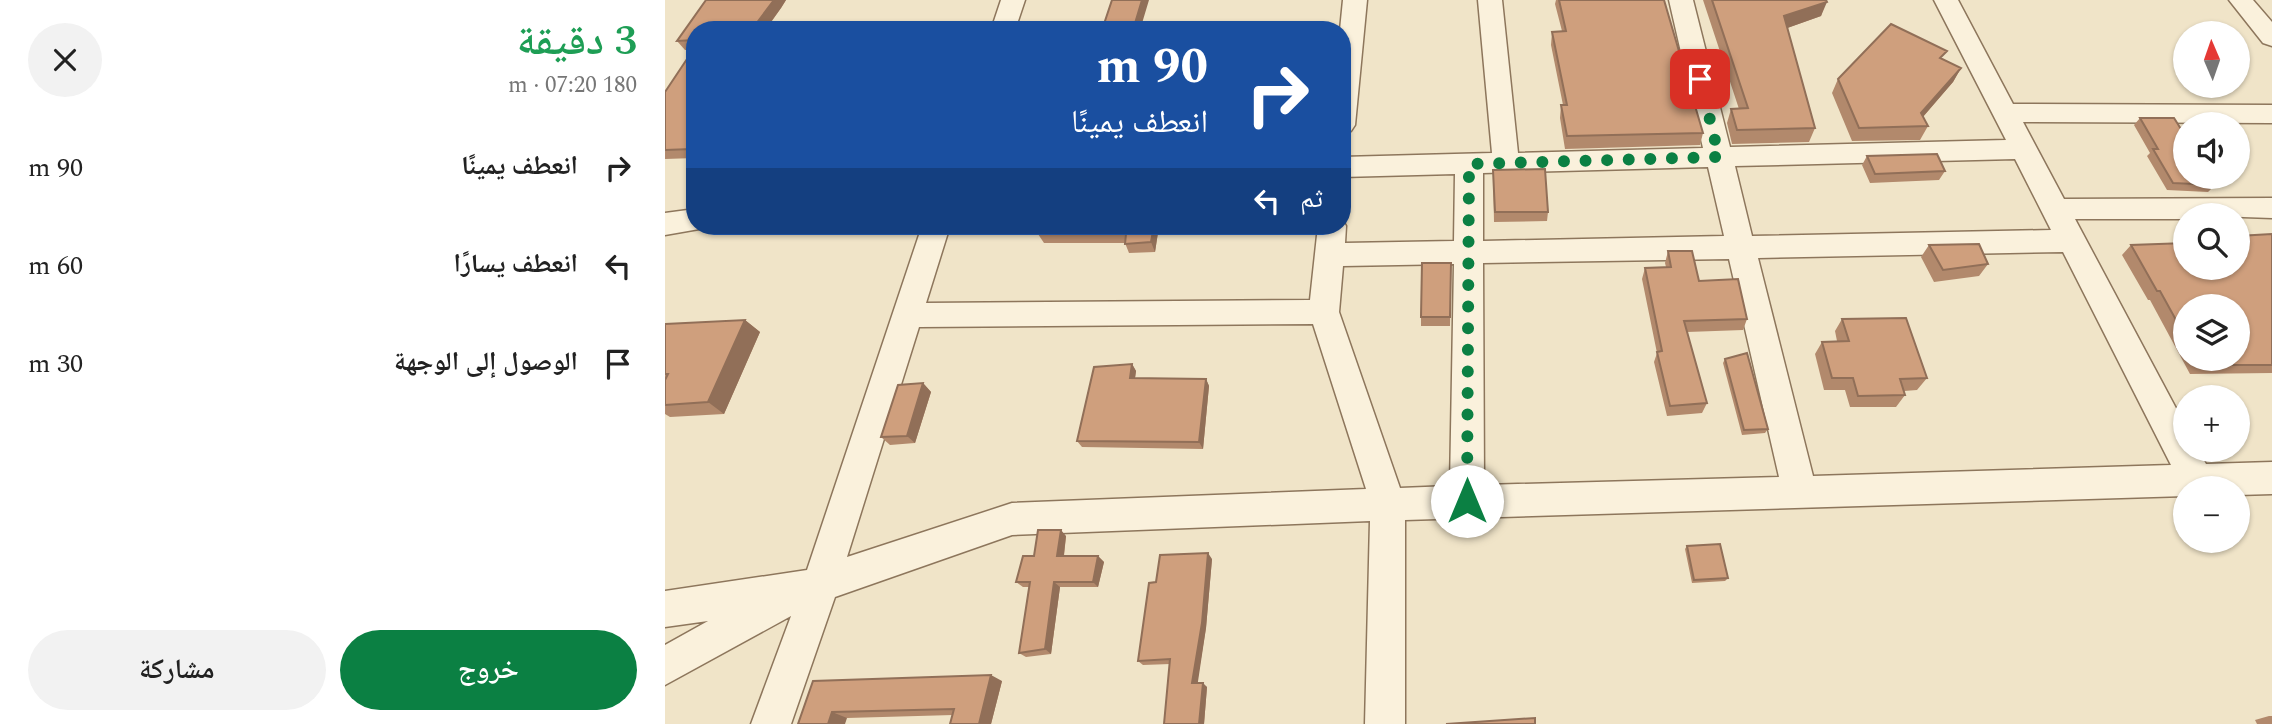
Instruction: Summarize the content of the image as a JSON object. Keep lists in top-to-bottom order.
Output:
{
  "north": "top",
  "page": {
    "heading": ["3 دقيقة", "180 m · 07:20"],
    "map_buttons": ["+", "−"],
    "turn": ["90 m", "انعطف يمينًا"],
    "list": [
      {
        "name": "انعطف يمينًا",
        "value": "90 m"
      },
      {
        "name": "انعطف يسارًا",
        "value": "60 m"
      },
      {
        "name": "الوصول إلى الوجهة",
        "value": "30 m"
      }
    ],
    "then": "ثم",
    "buttons": ["خروج", "مشاركة"]
  }
}
